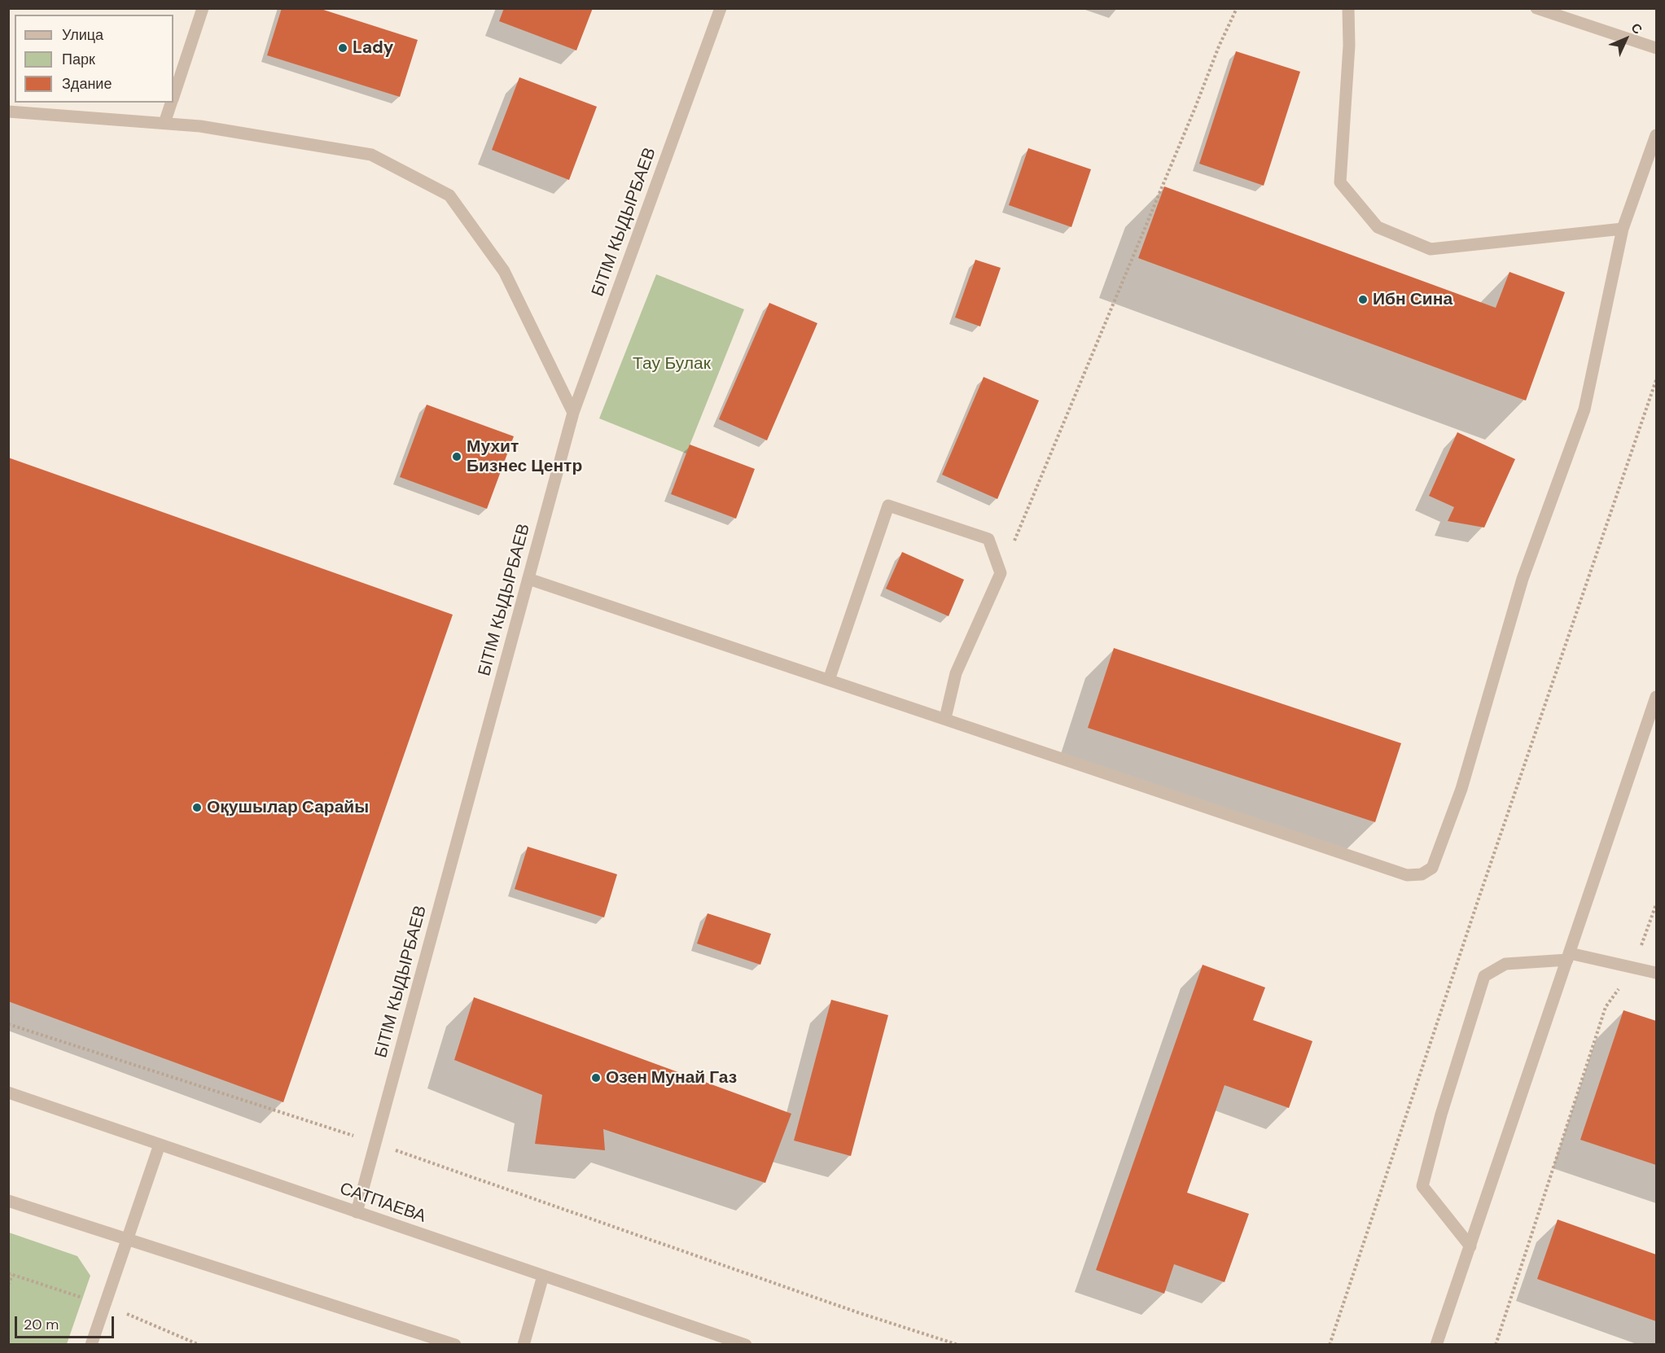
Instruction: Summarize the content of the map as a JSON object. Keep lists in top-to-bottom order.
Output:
{
  "streets": {
    "street": ["БIТIМ КЫДЫРБАЕВ", "САТПАЕВА"]
  },
  "crossings": [
    ["БIТIМ КЫДЫРБАЕВ", "САТПАЕВА"]
  ],
  "parks": ["Тау Булак"],
  "places": [
    "Lady",
    "Ибн Сина",
    "Мухит Бизнес Центр",
    "Оқушылар Сарайы",
    "Озен Мунай Газ"
  ],
  "legend": ["Улица", "Парк", "Здание"],
  "scale_bar": "20 m",
  "north": "top right"
}
